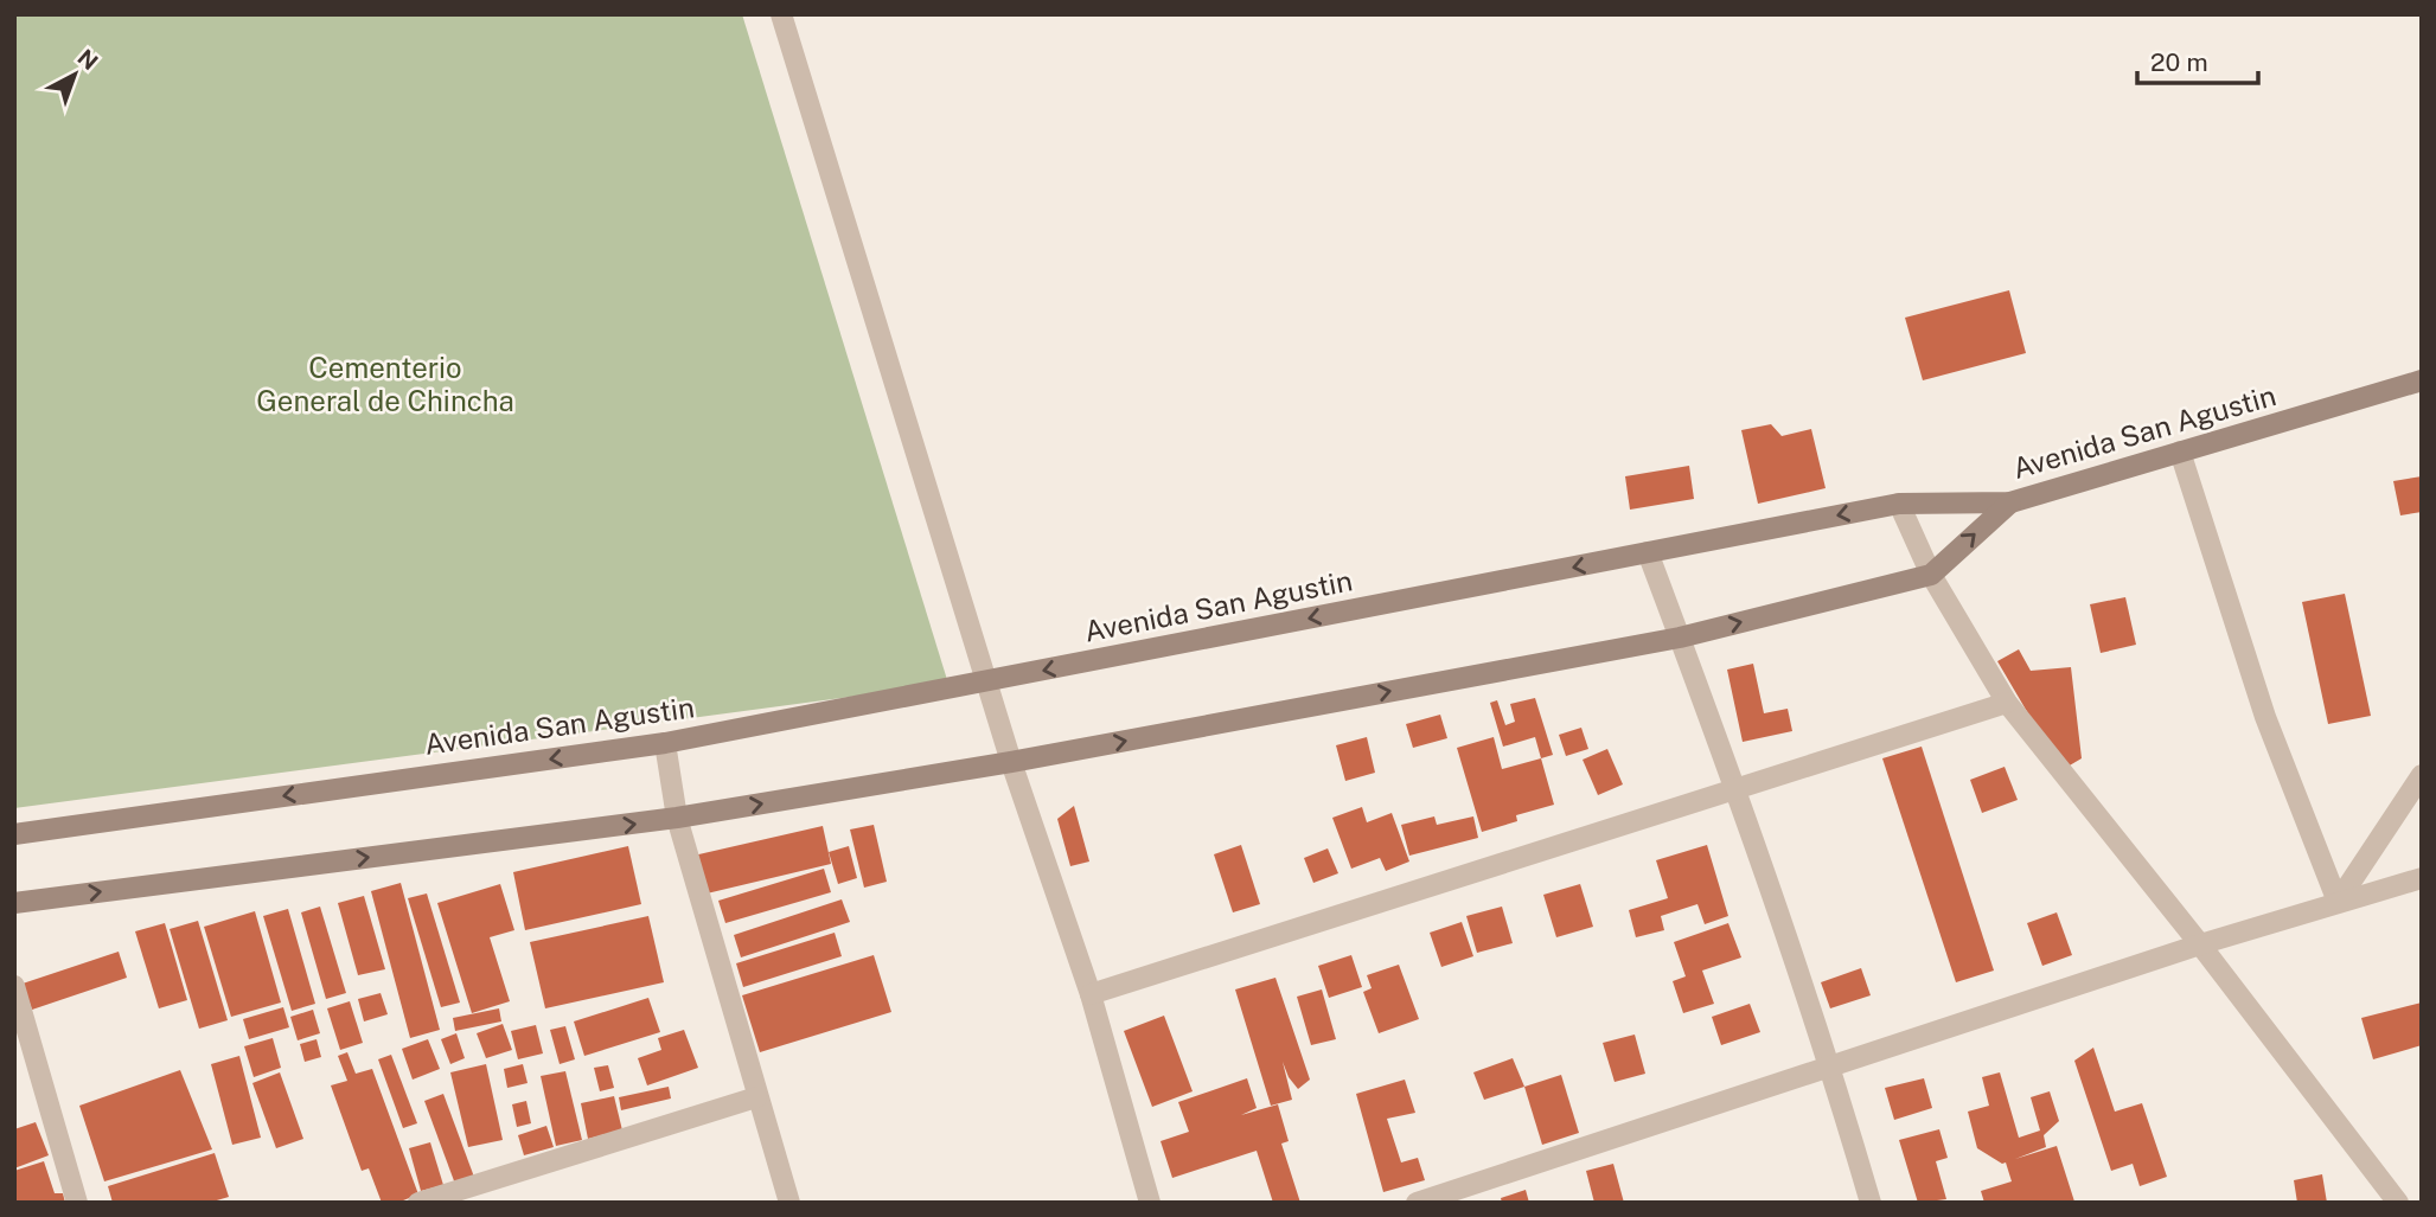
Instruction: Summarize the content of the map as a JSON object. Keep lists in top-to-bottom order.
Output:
{
  "streets": {
    "street": ["Avenida San Agustin"]
  },
  "parks": ["Cementerio General de Chincha"],
  "scale_bar": "20 m",
  "north": "top right"
}
